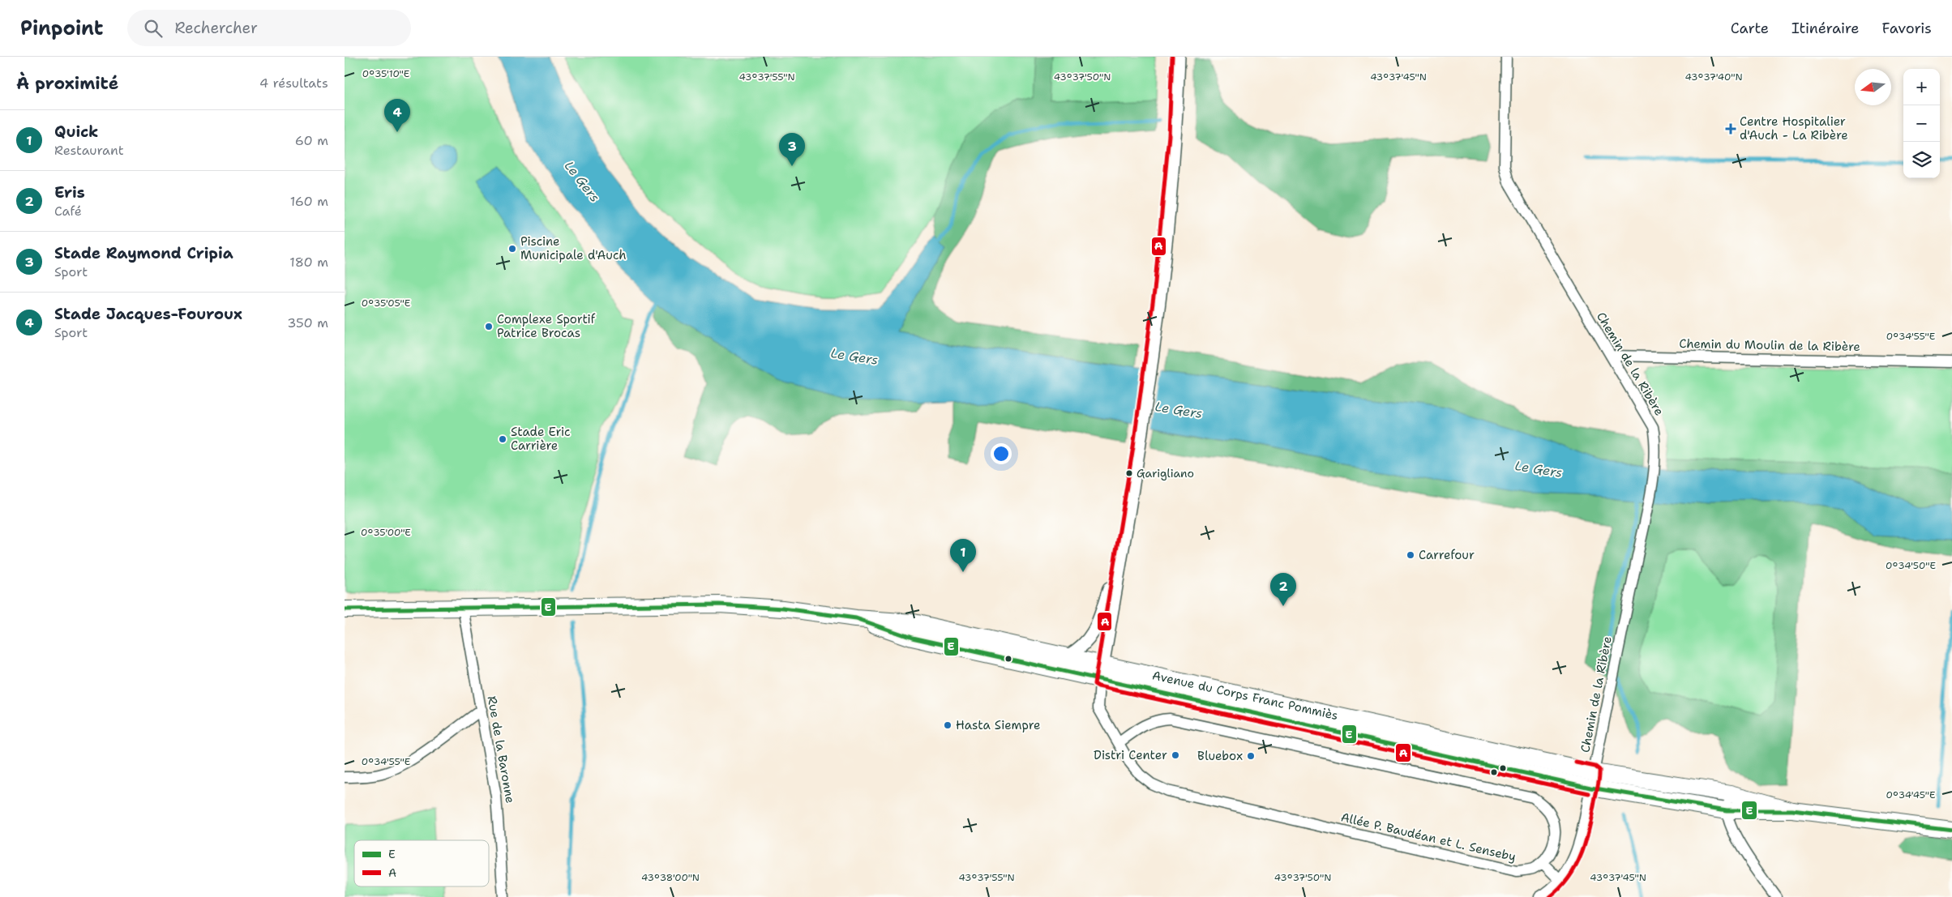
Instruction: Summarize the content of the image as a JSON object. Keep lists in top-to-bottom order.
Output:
{
  "streets": {
    "main road": ["Avenue du Corps Franc Pommiès"],
    "street": [
      "Chemin du Moulin de la Ribère",
      "Chemin de la Ribère",
      "Rue de la Baronne",
      "Allée P. Baudéan et L. Senseby"
    ]
  },
  "crossings": [
    ["Chemin du Moulin de la Ribère", "Chemin de la Ribère"],
    ["Chemin de la Ribère", "Avenue du Corps Franc Pommiès"],
    ["Avenue du Corps Franc Pommiès", "Rue de la Baronne"],
    ["Avenue du Corps Franc Pommiès", "Allée P. Baudéan et L. Senseby"]
  ],
  "water": ["Le Gers"],
  "places": {
    "health": ["Centre Hospitalier d'Auch - La Ribère"],
    "other": [
      "Piscine Municipale d'Auch",
      "Complexe Sportif Patrice Brocas",
      "Stade Eric Carrière",
      "Garigliano",
      "Carrefour",
      "Hasta Siempre",
      "Distri Center",
      "Bluebox"
    ]
  },
  "lines": ["transit line A", "transit line E"],
  "legend": ["E", "A"],
  "north": "left",
  "page": {
    "header": "Pinpoint",
    "search": "Rechercher",
    "nav": ["Carte", "Itinéraire", "Favoris"],
    "heading": ["À proximité", "4 résultats"],
    "map_buttons": ["+", "−"],
    "pins": [
      "4",
      "3",
      "1",
      "2"
    ],
    "list": [
      {
        "mark": "1",
        "name": "Quick",
        "note": "Restaurant",
        "value": "60 m"
      },
      {
        "mark": "2",
        "name": "Eris",
        "note": "Café",
        "value": "160 m"
      },
      {
        "mark": "3",
        "name": "Stade Raymond Cripia",
        "note": "Sport",
        "value": "180 m"
      },
      {
        "mark": "4",
        "name": "Stade Jacques-Fouroux",
        "note": "Sport",
        "value": "350 m"
      }
    ]
  },
  "coordinates": [
    "0°35'10\"E",
    "43°37'50\"N",
    "43°37'55\"N",
    "43°37'45\"N",
    "43°37'40\"N",
    "0°35'05\"E",
    "0°34'55\"E",
    "0°35'00\"E",
    "0°34'50\"E",
    "0°34'45\"E",
    "43°38'00\"N"
  ]
}
